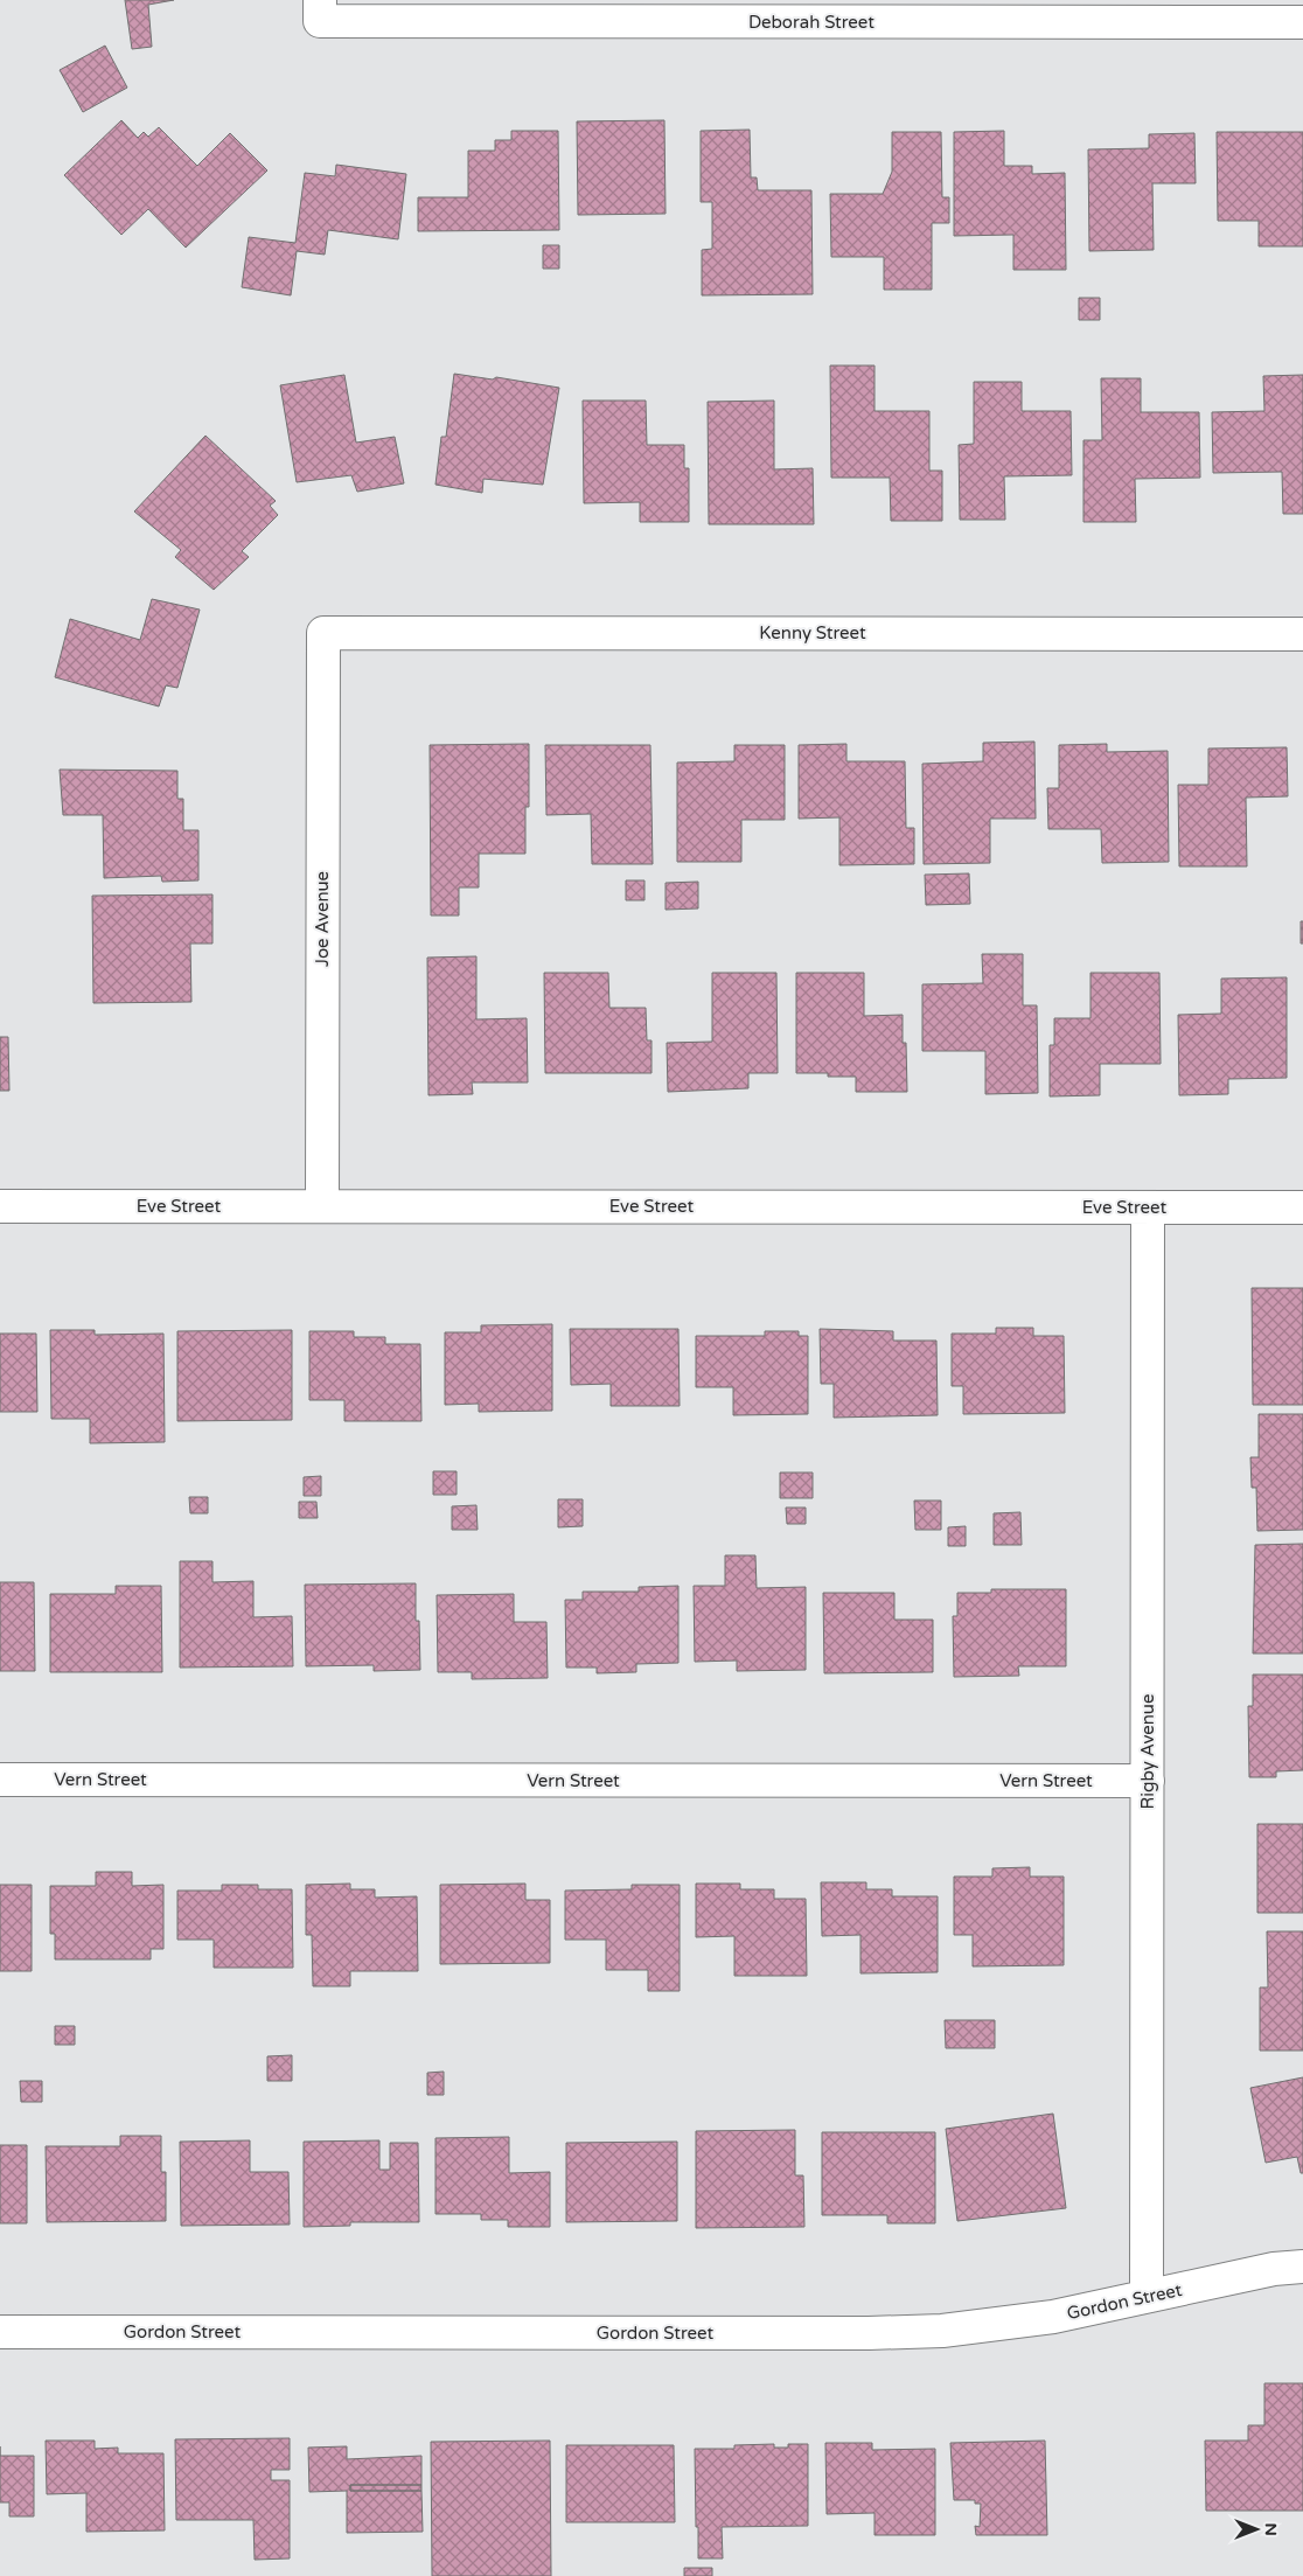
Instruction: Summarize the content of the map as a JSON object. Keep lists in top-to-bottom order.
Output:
{
  "streets": {
    "street": [
      "Deborah Street",
      "Kenny Street",
      "Joe Avenue",
      "Eve Street",
      "Rigby Avenue",
      "Vern Street",
      "Gordon Street"
    ]
  },
  "crossings": [
    ["Kenny Street", "Joe Avenue"],
    ["Joe Avenue", "Eve Street"],
    ["Eve Street", "Rigby Avenue"],
    ["Rigby Avenue", "Vern Street"],
    ["Rigby Avenue", "Gordon Street"]
  ],
  "north": "right"
}
